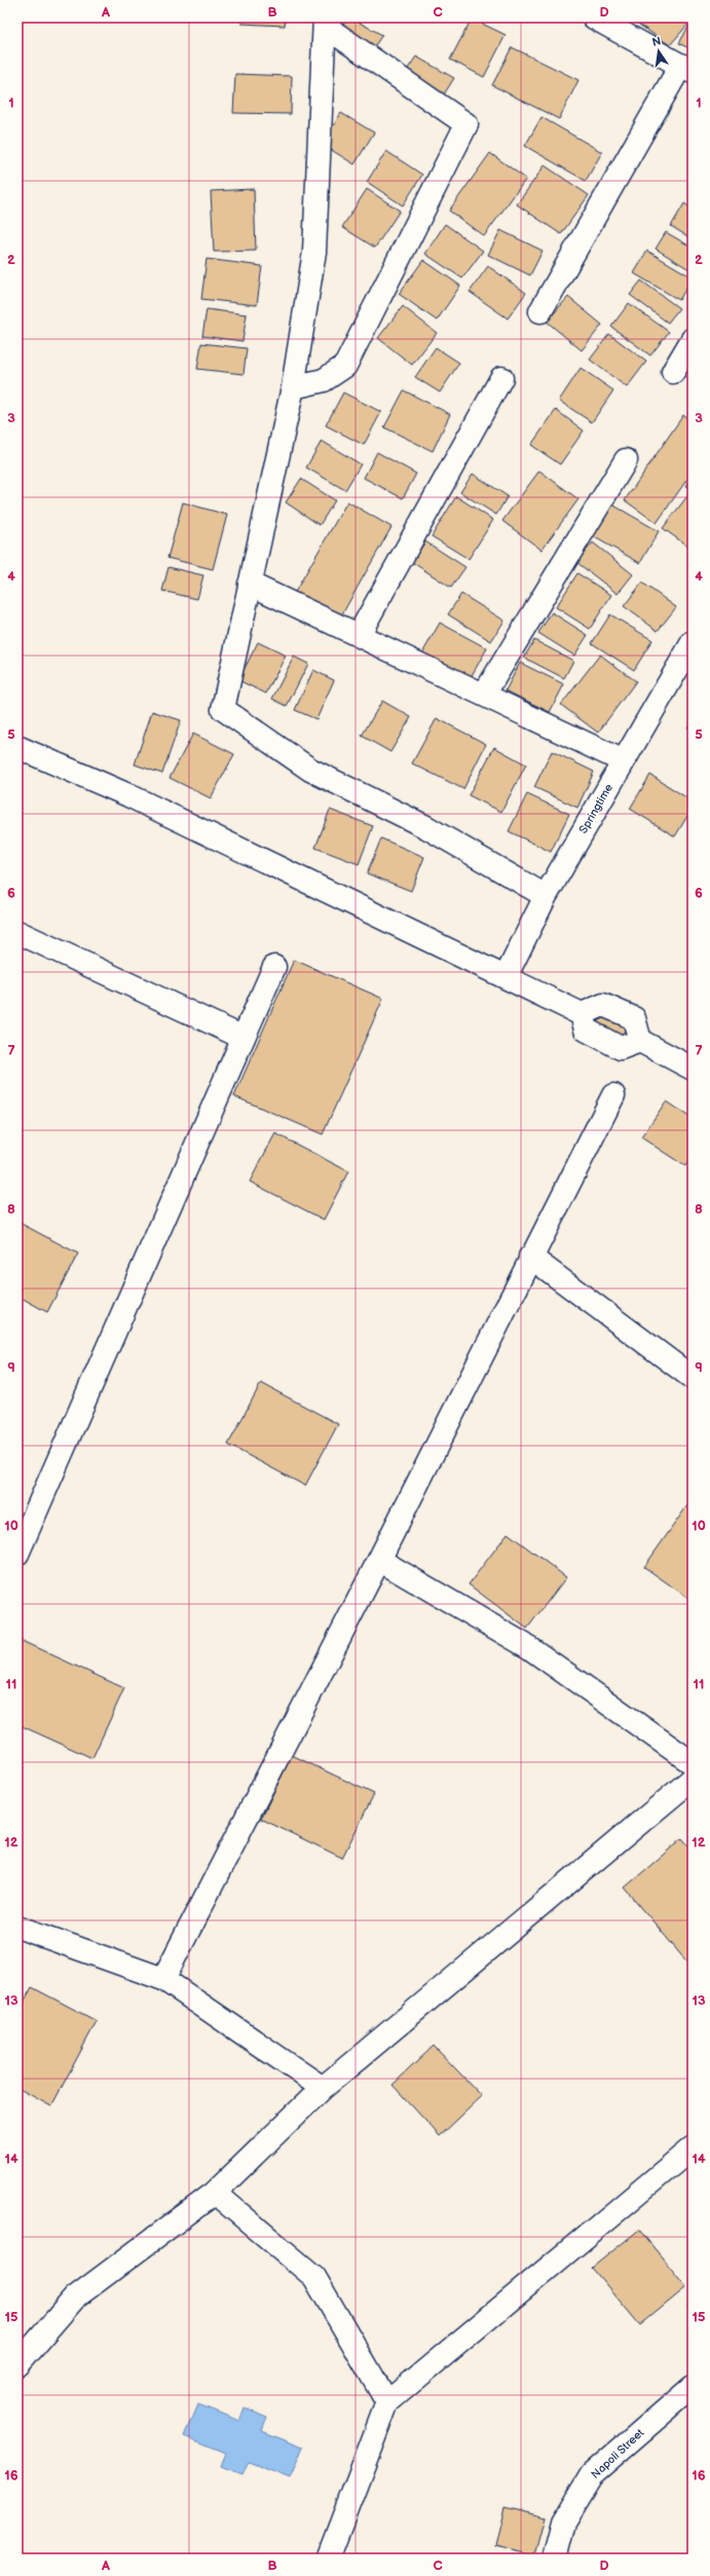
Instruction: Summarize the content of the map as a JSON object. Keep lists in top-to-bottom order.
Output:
{
  "streets": {
    "street": ["Springtime", "Napoli Street"]
  },
  "north": "top",
  "grid": {
    "columns": [
      "A",
      "B",
      "C",
      "D"
    ],
    "rows": [
      "1",
      "2",
      "3",
      "4",
      "5",
      "6",
      "7",
      "8",
      "9",
      "10",
      "11",
      "12",
      "13",
      "14",
      "15",
      "16"
    ]
  }
}
